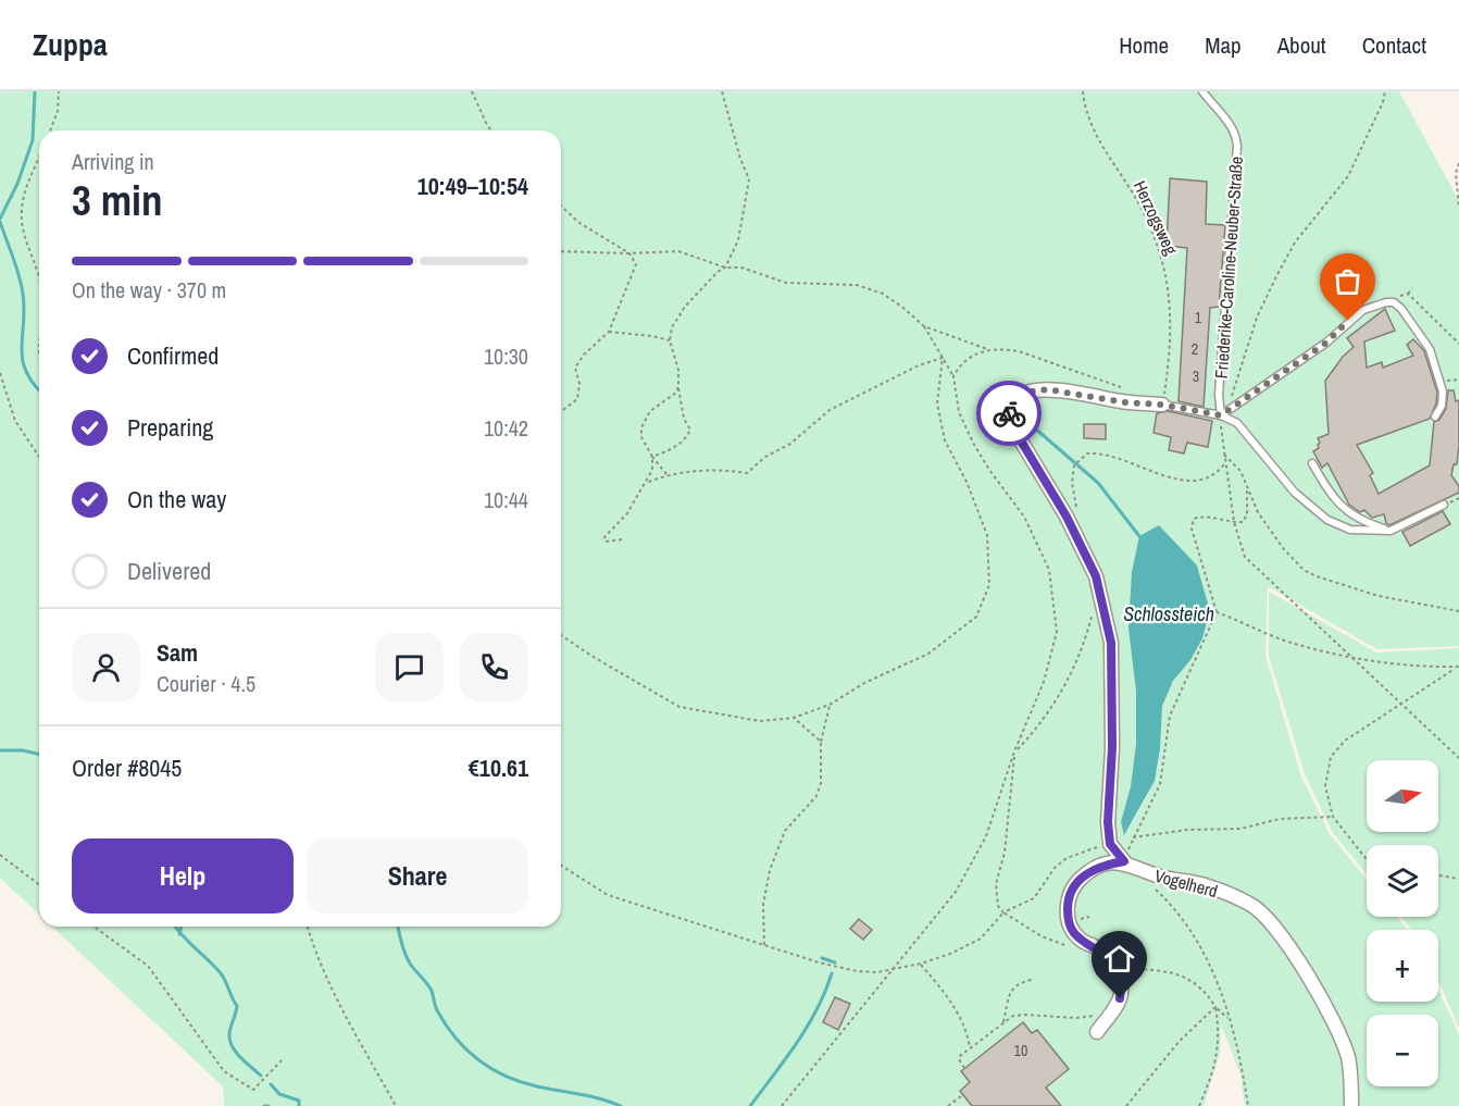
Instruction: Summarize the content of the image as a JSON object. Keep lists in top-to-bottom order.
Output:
{
  "streets": {
    "street": ["Vogelherd"],
    "lane": ["Friederike-Caroline-Neuber-Straße"],
    "path": ["Herzogsweg"]
  },
  "water": ["Schlossteich"],
  "house_numbers": [
    "1",
    "2",
    "3",
    "10"
  ],
  "north": "right",
  "page": {
    "header": "Zuppa",
    "nav": [
      "Home",
      "Map",
      "About",
      "Contact"
    ],
    "heading": ["3 min", "Arriving in", "10:49–10:54"],
    "panel": [
      "Sam",
      "Courier · 4.5",
      "Order #8045",
      "€10.61"
    ],
    "bar": "On the way · 370 m",
    "list": [
      ["Confirmed", "10:30"],
      ["Preparing", "10:42"],
      ["On the way", "10:44"],
      "Delivered"
    ],
    "map_buttons": ["+", "−"],
    "buttons": ["Help", "Share"]
  }
}
